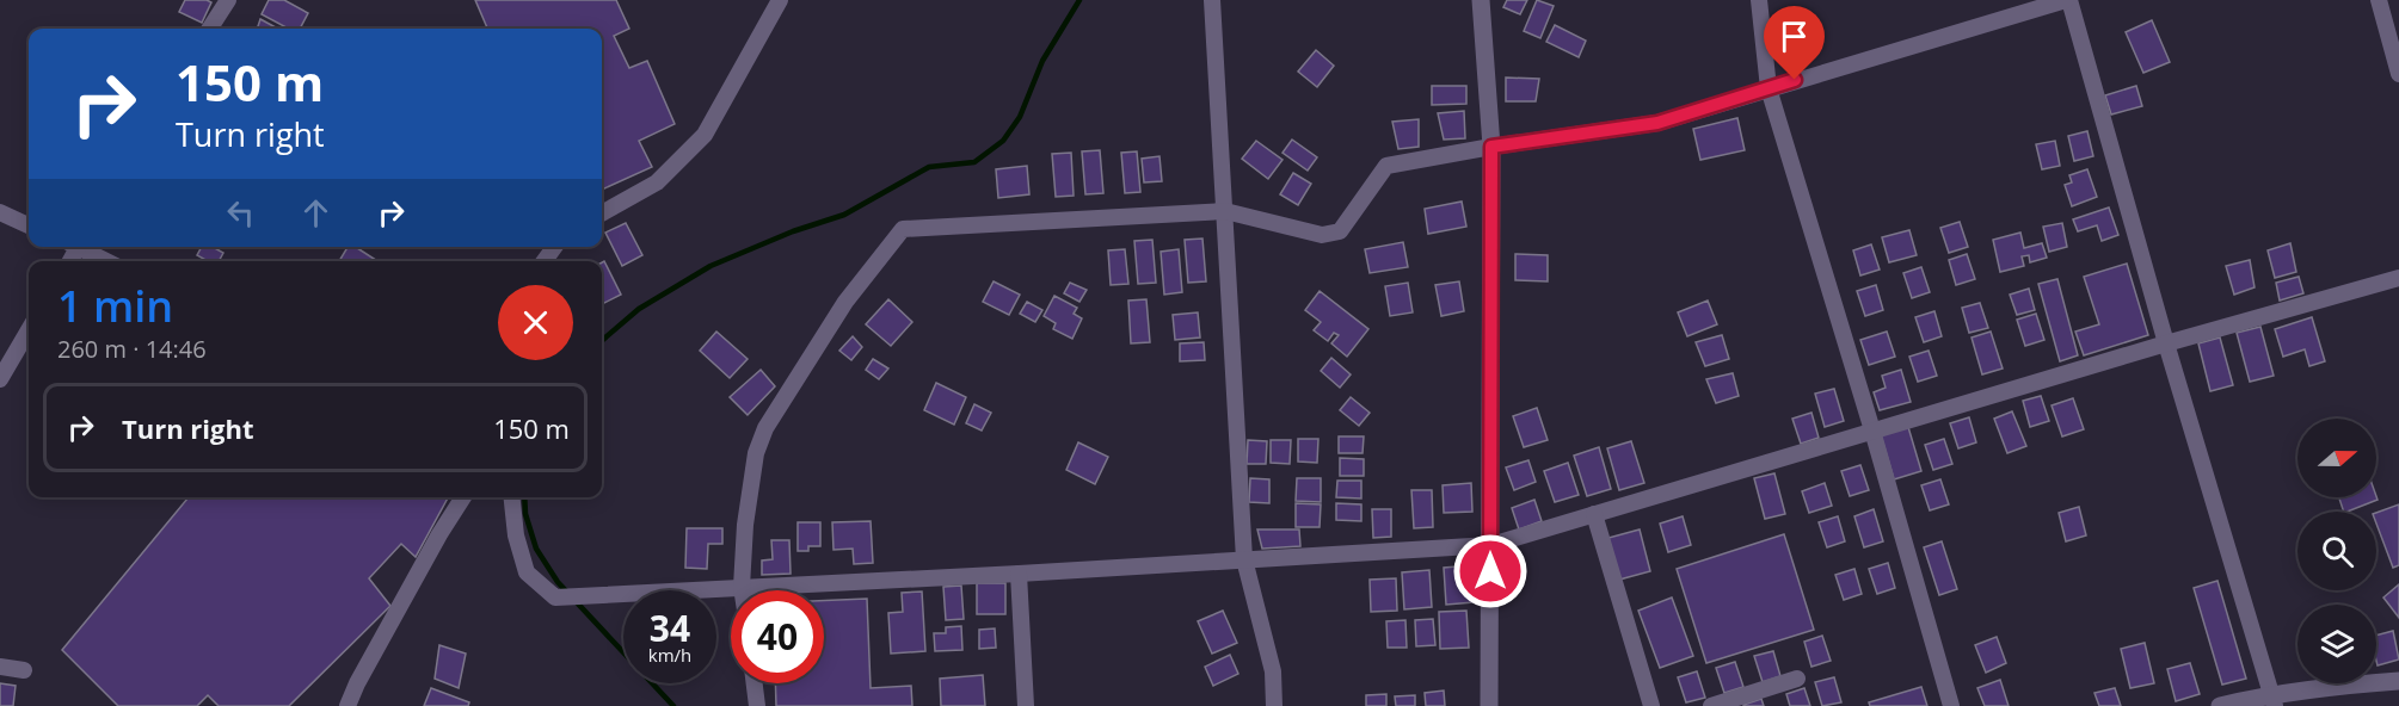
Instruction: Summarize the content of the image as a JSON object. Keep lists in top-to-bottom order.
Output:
{
  "north": "right",
  "page": {
    "turn": ["150 m", "Turn right"],
    "heading": ["1 min", "260 m · 14:46"],
    "list": [
      {
        "name": "Turn right",
        "value": "150 m"
      }
    ],
    "speed": "34 km/h",
    "limit": "40"
  }
}
